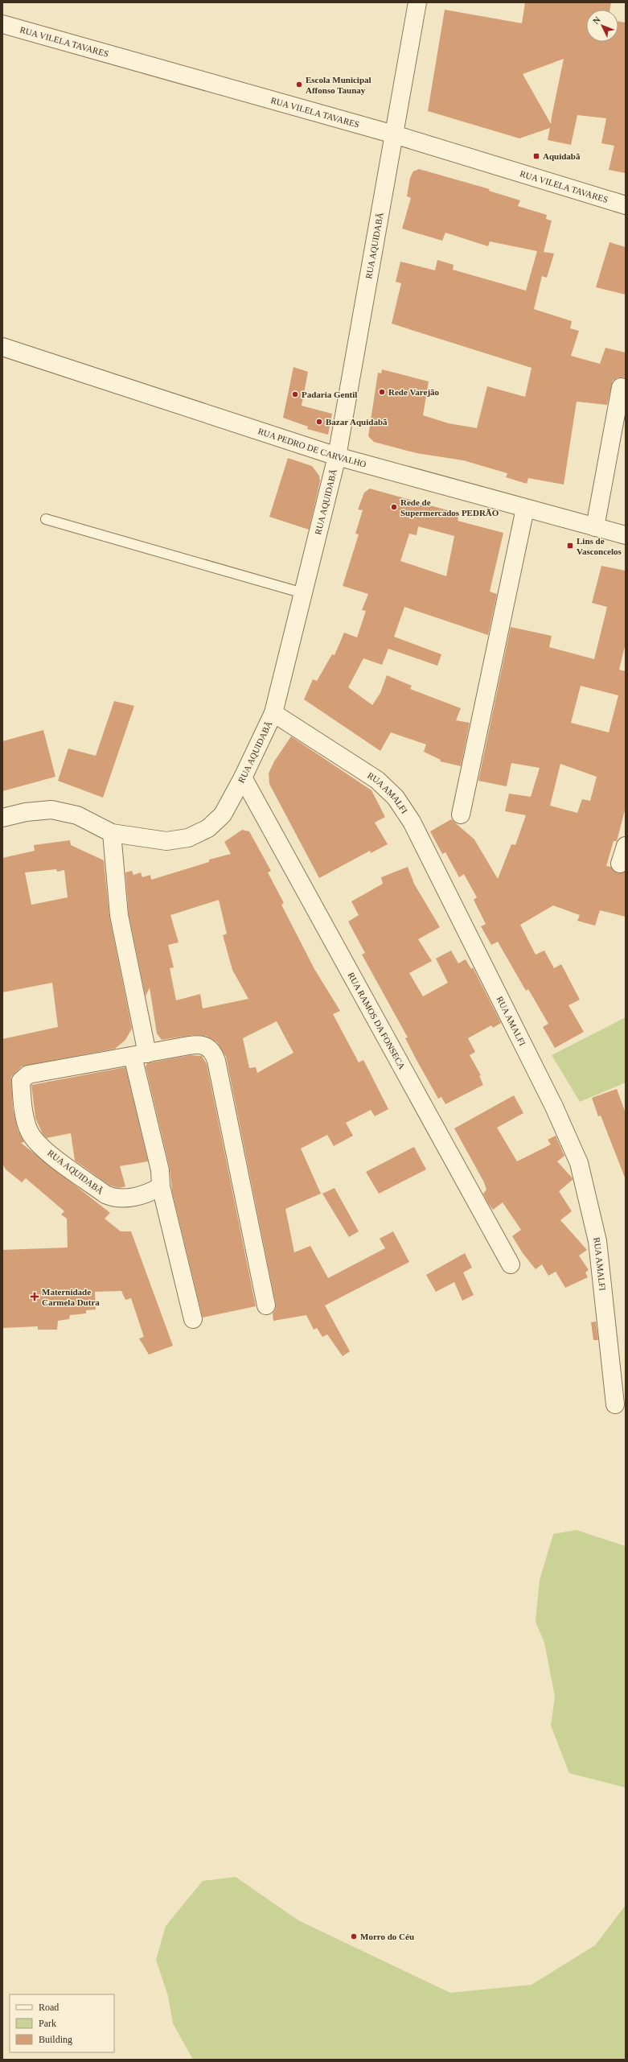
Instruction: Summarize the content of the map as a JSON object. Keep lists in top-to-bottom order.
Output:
{
  "streets": {
    "street": [
      "RUA VILELA TAVARES",
      "RUA AQUIDABÃ",
      "RUA PEDRO DE CARVALHO",
      "RUA AMALFI",
      "RUA RAMOS DA FONSECA"
    ]
  },
  "crossings": [
    ["RUA VILELA TAVARES", "RUA AQUIDABÃ"],
    ["RUA AQUIDABÃ", "RUA PEDRO DE CARVALHO"],
    ["RUA AQUIDABÃ", "RUA AMALFI"],
    ["RUA AQUIDABÃ", "RUA RAMOS DA FONSECA"]
  ],
  "places": {
    "other": [
      "Escola Municipal Affonso Taunay",
      "Rede Varejão",
      "Padaria Gentil",
      "Bazar Aquidabã",
      "Rede de Supermercados PEDRÃO",
      "Morro do Céu"
    ],
    "transit": ["Aquidabã", "Lins de Vasconcelos"],
    "health": ["Maternidade Carmela Dutra"]
  },
  "legend": ["Road", "Park", "Building"],
  "north": "top left"
}
